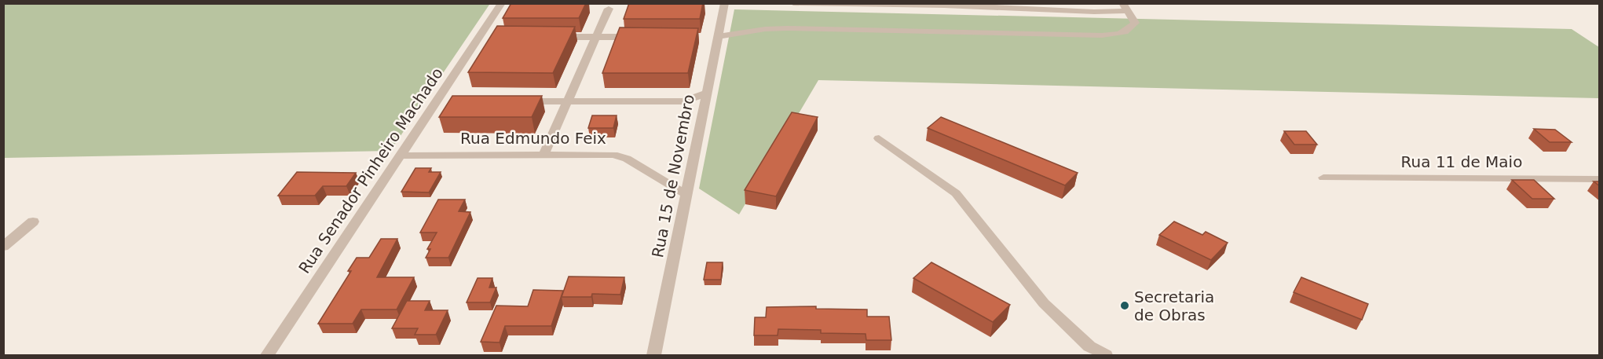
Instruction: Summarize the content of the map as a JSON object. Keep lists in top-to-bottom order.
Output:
{
  "streets": {
    "street": [
      "Rua Edmundo Feix",
      "Rua 11 de Maio",
      "Rua Senador Pinheiro Machado",
      "Rua 15 de Novembro"
    ]
  },
  "crossings": [
    ["Rua Edmundo Feix", "Rua Senador Pinheiro Machado"],
    ["Rua Edmundo Feix", "Rua 15 de Novembro"]
  ],
  "places": ["Secretaria de Obras"]
}
